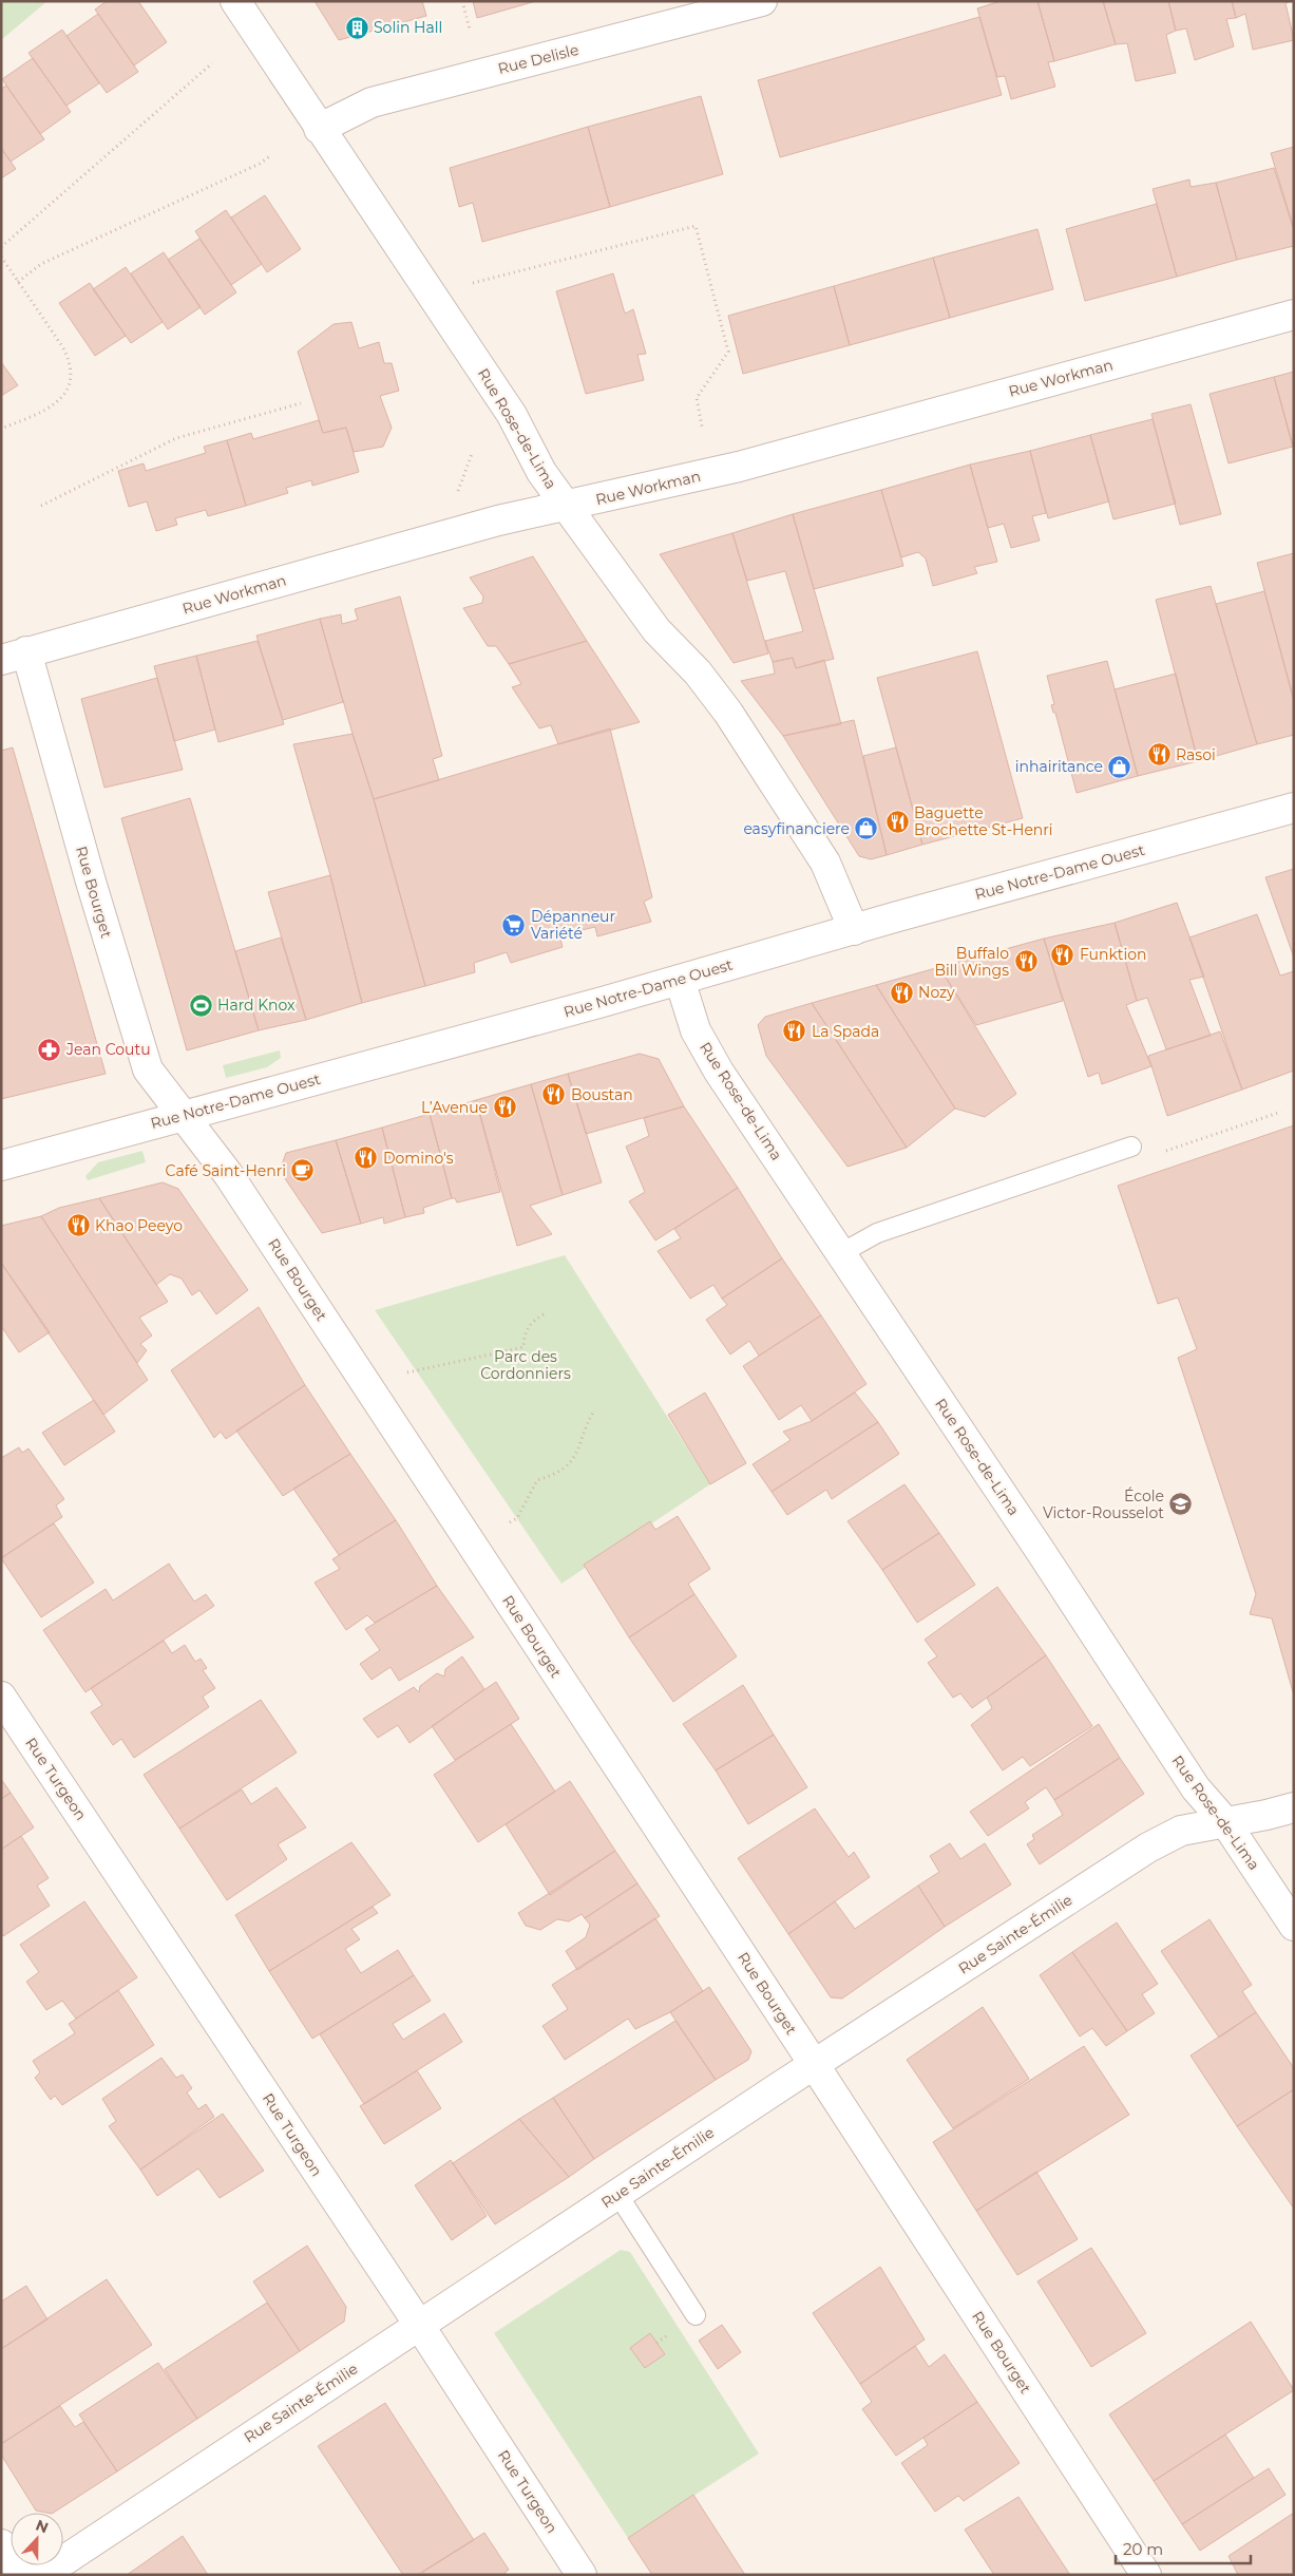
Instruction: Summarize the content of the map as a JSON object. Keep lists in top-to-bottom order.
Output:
{
  "streets": {
    "street": [
      "Rue Delisle",
      "Rue Workman",
      "Rue Rose-de-Lima",
      "Rue Notre-Dame Ouest",
      "Rue Bourget",
      "Rue Turgeon",
      "Rue Sainte-Émilie"
    ]
  },
  "crossings": [
    ["Rue Delisle", "Rue Rose-de-Lima"],
    ["Rue Workman", "Rue Rose-de-Lima"],
    ["Rue Workman", "Rue Bourget"],
    ["Rue Rose-de-Lima", "Rue Notre-Dame Ouest"],
    ["Rue Rose-de-Lima", "Rue Sainte-Émilie"],
    ["Rue Notre-Dame Ouest", "Rue Bourget"],
    ["Rue Bourget", "Rue Sainte-Émilie"],
    ["Rue Turgeon", "Rue Sainte-Émilie"]
  ],
  "parks": ["Parc des Cordonniers"],
  "places": {
    "building": ["Solin Hall"],
    "restaurant": [
      "Rasoi",
      "Baguette Brochette St-Henri",
      "Funktion",
      "Buffalo Bill Wings",
      "Nozy",
      "La Spada",
      "Boustan",
      "L’Avenue",
      "Domino's",
      "Khao Peeyo"
    ],
    "shop": ["inhairitance", "easyfinanciere"],
    "supermarket": ["Dépanneur Variété"],
    "sports": ["Hard Knox"],
    "pharmacy": ["Jean Coutu"],
    "cafe": ["Café Saint-Henri"],
    "school or university": ["École Victor-Rousselot"]
  },
  "scale_bar": "20 m",
  "north": "top"
}
